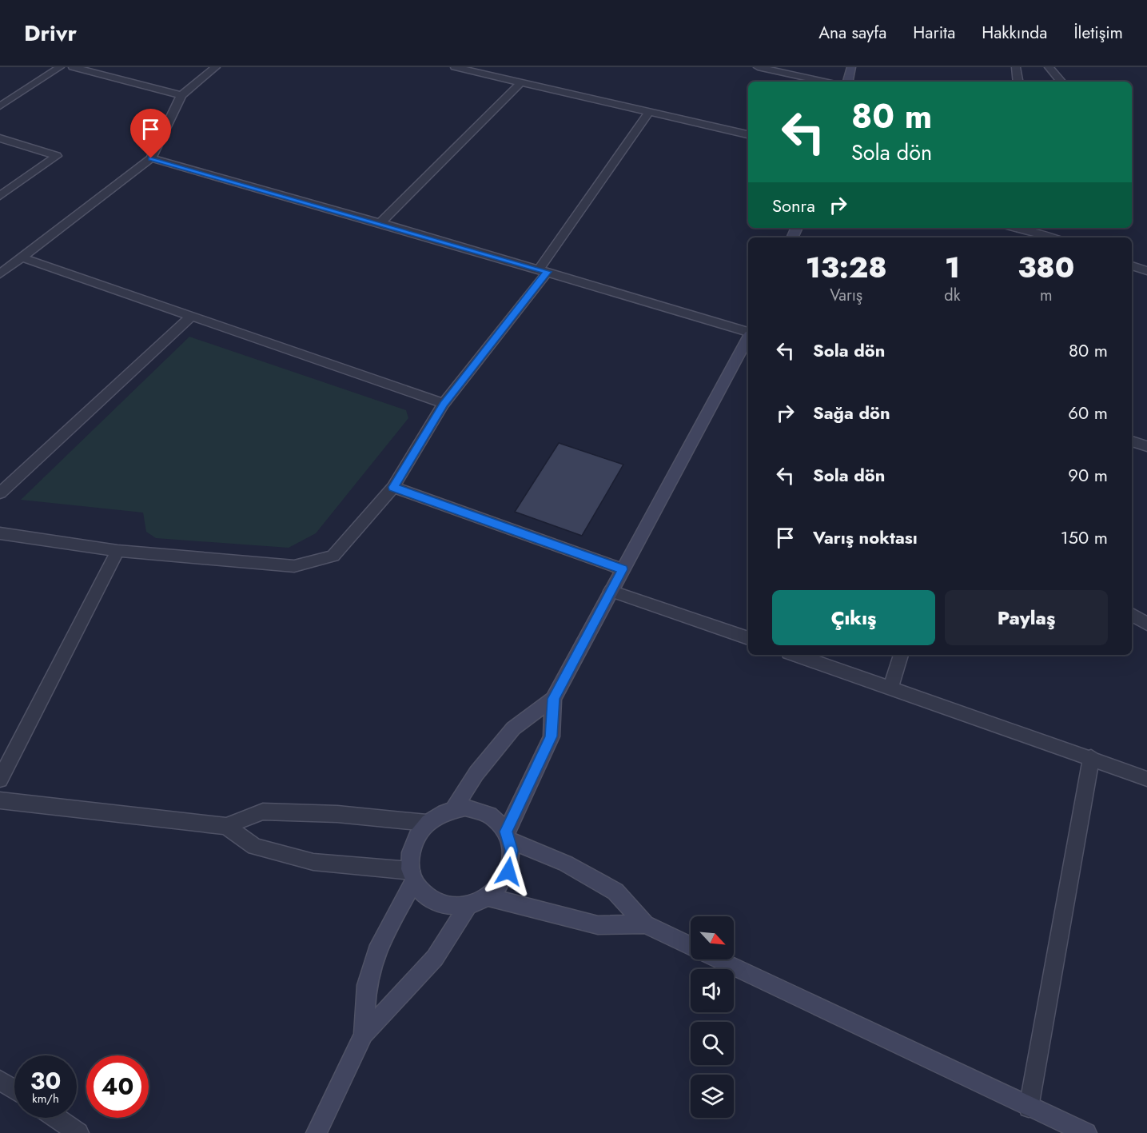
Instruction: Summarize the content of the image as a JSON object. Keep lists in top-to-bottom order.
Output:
{
  "north": "bottom right",
  "page": {
    "header": "Drivr",
    "nav": [
      "Ana sayfa",
      "Harita",
      "Hakkında",
      "İletişim"
    ],
    "turn": ["80 m", "Sola dön"],
    "then": "Sonra",
    "eta": [
      "13:28",
      "Varış",
      "1",
      "dk",
      "380",
      "m"
    ],
    "list": [
      {
        "name": "Sola dön",
        "value": "80 m"
      },
      {
        "name": "Sağa dön",
        "value": "60 m"
      },
      {
        "name": "Sola dön",
        "value": "90 m"
      },
      {
        "name": "Varış noktası",
        "value": "150 m"
      }
    ],
    "buttons": ["Çıkış", "Paylaş"],
    "speed": "30 km/h",
    "limit": "40"
  }
}
